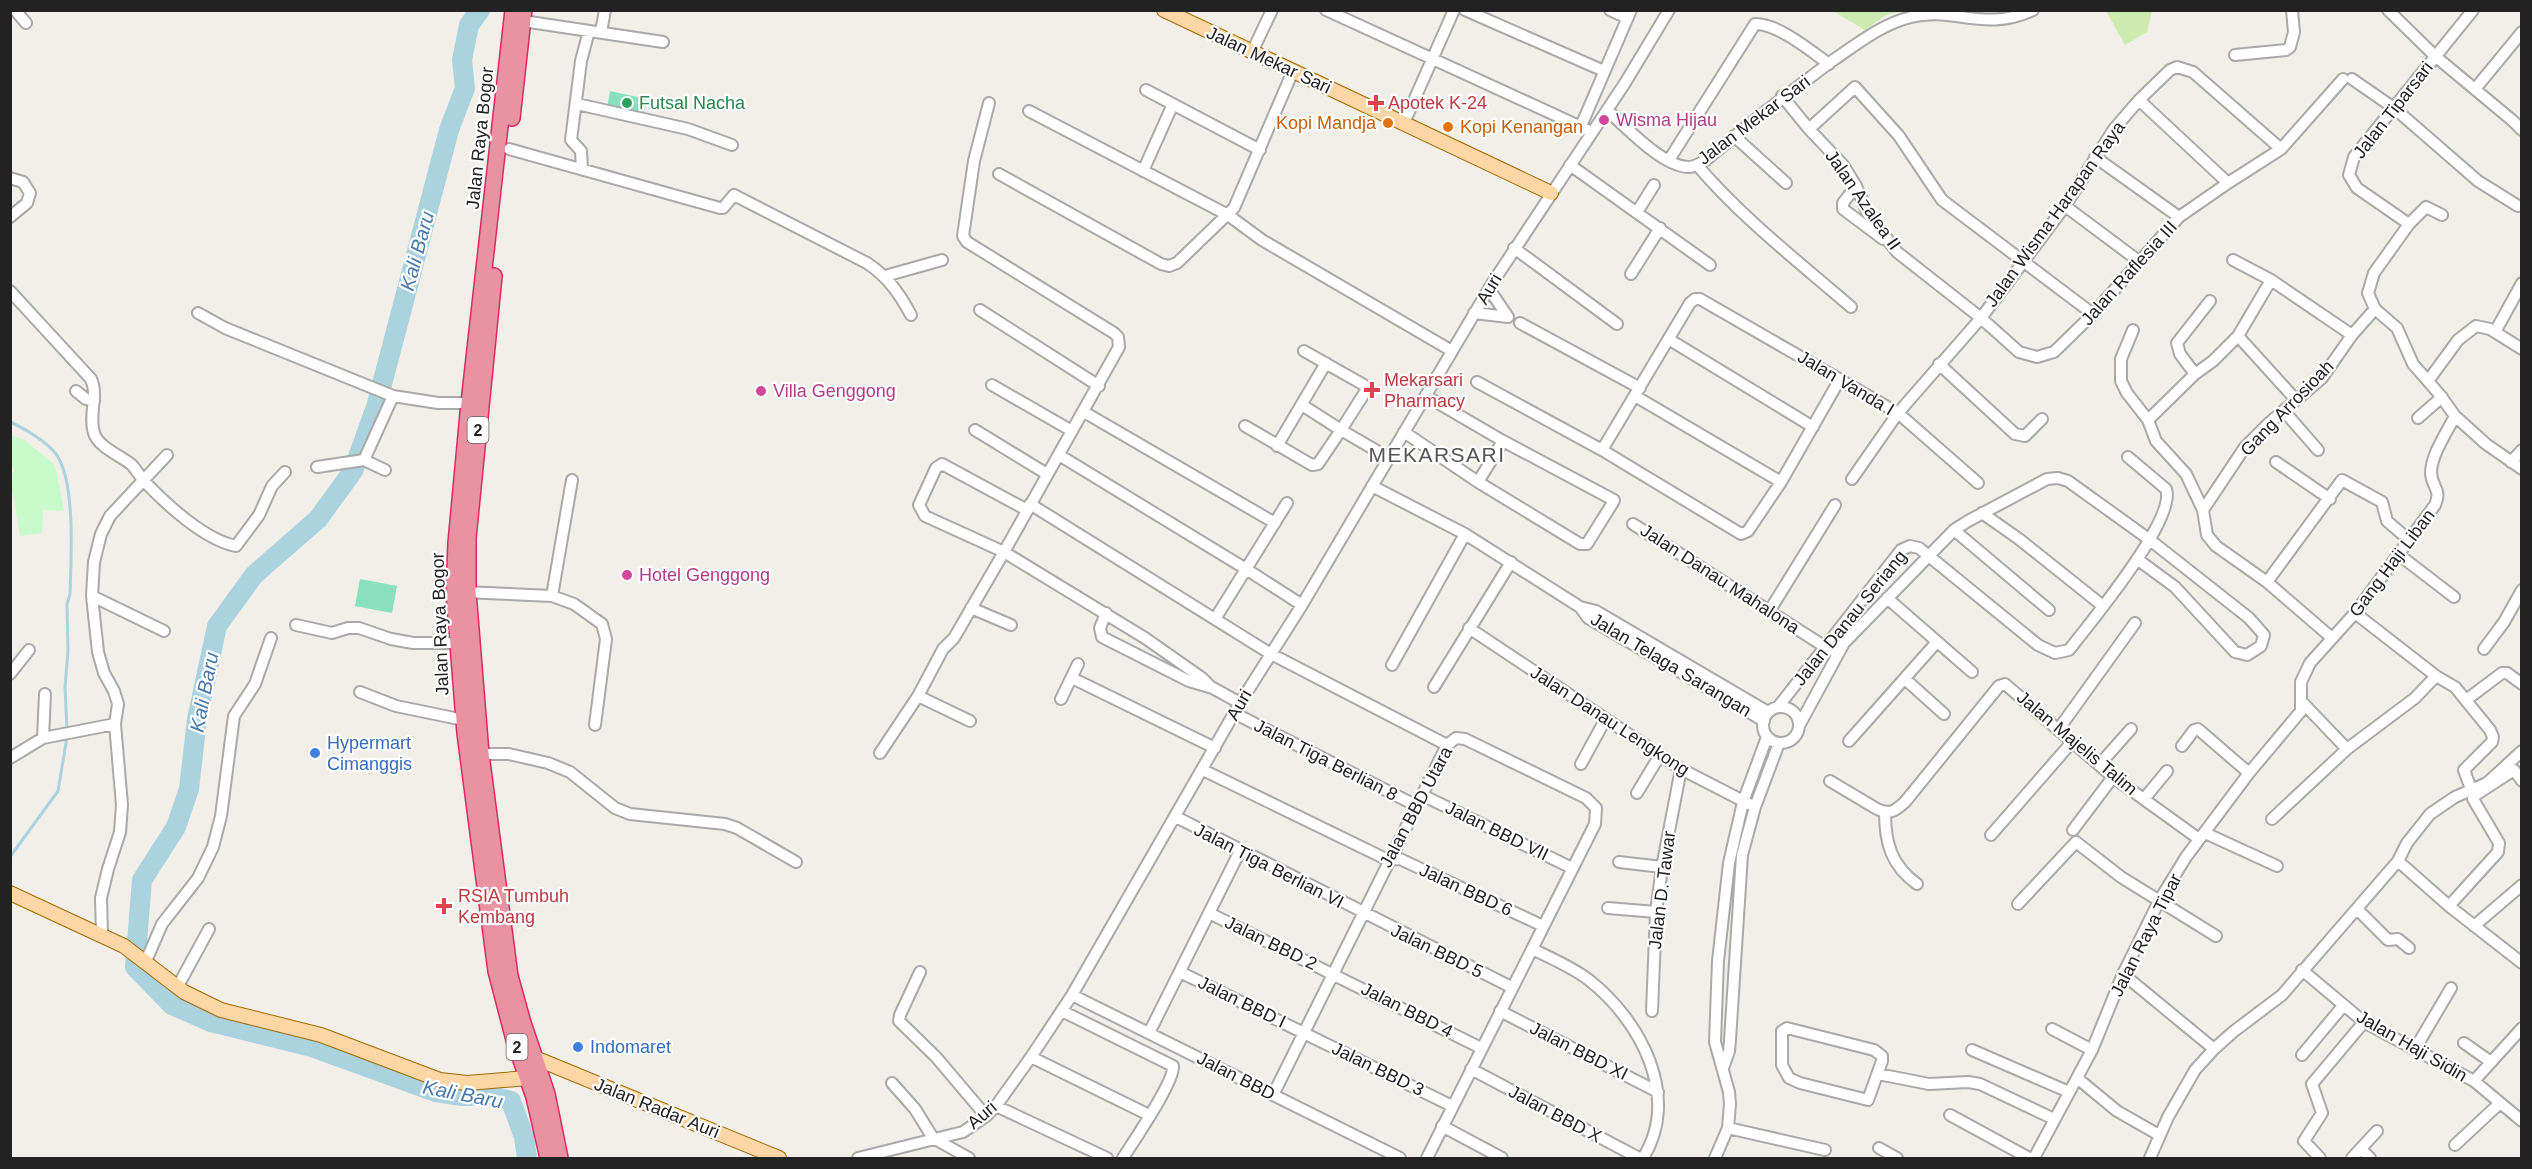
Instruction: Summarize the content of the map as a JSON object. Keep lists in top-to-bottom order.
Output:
{
  "streets": {
    "highway": ["Jalan Raya Bogor", "2"],
    "main road": ["Jalan Mekar Sari", "Jalan Radar Auri"],
    "street": [
      "Jalan Tiparsari",
      "Jalan Azalea II",
      "Jalan Wisma Harapan Raya",
      "Jalan Raflesia III",
      "Auri",
      "Jalan Vanda I",
      "Gang Arrosioah",
      "Gang Haji Liban",
      "Jalan Danau Mahalona",
      "Jalan Danau Seriang",
      "Jalan Telaga Sarangan",
      "Jalan Danau Lengkong",
      "Jalan Majelis Talim",
      "Jalan Tiga Berlian 8",
      "Jalan BBD Utara",
      "Jalan BBD VII",
      "Jalan Tiga Berlian VI",
      "Jalan BBD 6",
      "Jalan D. Tawar",
      "Jalan Raya Tipar",
      "Jalan BBD 2",
      "Jalan BBD 5",
      "Jalan BBD I",
      "Jalan BBD 4",
      "Jalan Haji Sidin",
      "Jalan BBD XI",
      "Jalan BBD 3",
      "Jalan BBD",
      "Jalan BBD X"
    ]
  },
  "crossings": [
    ["Jalan Mekar Sari", "Jalan Azalea II"],
    ["Jalan Mekar Sari", "Auri"],
    ["Jalan Tiparsari", "Jalan Raflesia III"],
    ["Jalan Raya Bogor", "Jalan Radar Auri"],
    ["Jalan Azalea II", "Jalan Wisma Harapan Raya"],
    ["Jalan Azalea II", "Jalan Raflesia III"],
    ["Jalan Wisma Harapan Raya", "Jalan Raflesia III"],
    ["Jalan Wisma Harapan Raya", "Jalan Vanda I"],
    ["Auri", "Jalan Telaga Sarangan"],
    ["Auri", "Jalan Tiga Berlian 8"],
    ["Auri", "Jalan Tiga Berlian VI"],
    ["Auri", "Jalan BBD 6"],
    ["Auri", "Jalan BBD"],
    ["Gang Haji Liban", "Jalan Raya Tipar"],
    ["Jalan Danau Mahalona", "Jalan Danau Seriang"],
    ["Jalan Danau Seriang", "Jalan Telaga Sarangan"],
    ["Jalan Danau Lengkong", "Jalan D. Tawar"],
    ["Jalan Majelis Talim", "Jalan Raya Tipar"],
    ["Jalan Tiga Berlian 8", "Jalan BBD Utara"],
    ["Jalan BBD Utara", "Jalan BBD VII"],
    ["Jalan BBD Utara", "Jalan Tiga Berlian VI"],
    ["Jalan BBD Utara", "Jalan BBD 6"],
    ["Jalan BBD Utara", "Jalan BBD 2"],
    ["Jalan BBD Utara", "Jalan BBD 5"],
    ["Jalan BBD Utara", "Jalan BBD I"],
    ["Jalan BBD Utara", "Jalan BBD 4"],
    ["Jalan BBD Utara", "Jalan BBD XI"],
    ["Jalan BBD Utara", "Jalan BBD 3"],
    ["Jalan BBD Utara", "Jalan BBD"],
    ["Jalan Tiga Berlian VI", "Jalan BBD 5"],
    ["Jalan BBD 2", "Jalan BBD 4"],
    ["Jalan BBD I", "Jalan BBD 3"]
  ],
  "districts": ["MEKARSARI"],
  "water": ["Kali Baru"],
  "places": {
    "other": [
      "Futsal Nacha",
      "Wisma Hijau",
      "Kopi Mandja",
      "Kopi Kenangan",
      "Villa Genggong",
      "Hotel Genggong",
      "Hypermart Cimanggis",
      "Indomaret"
    ],
    "health": ["Apotek K-24", "Mekarsari Pharmacy", "RSIA Tumbuh Kembang"]
  }
}
